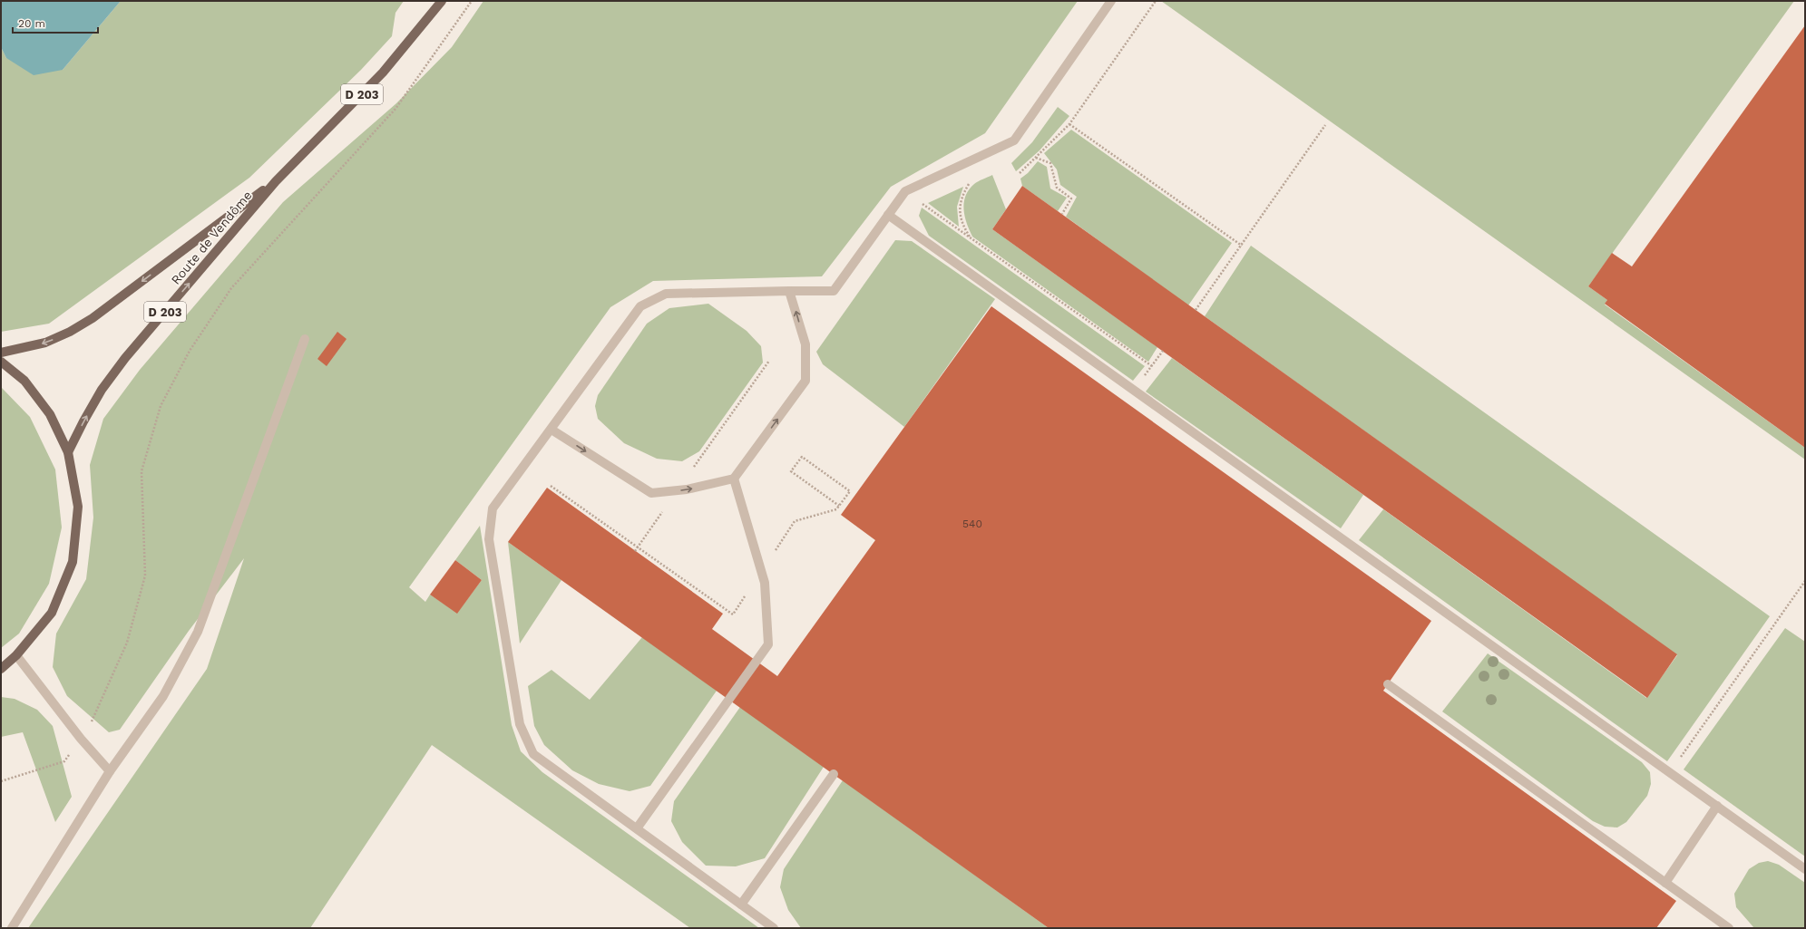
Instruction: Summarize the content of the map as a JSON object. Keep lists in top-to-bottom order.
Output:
{
  "streets": {
    "main road": ["D 203", "Route de Vendôme"]
  },
  "house_numbers": ["540"],
  "scale_bar": "20 m"
}
